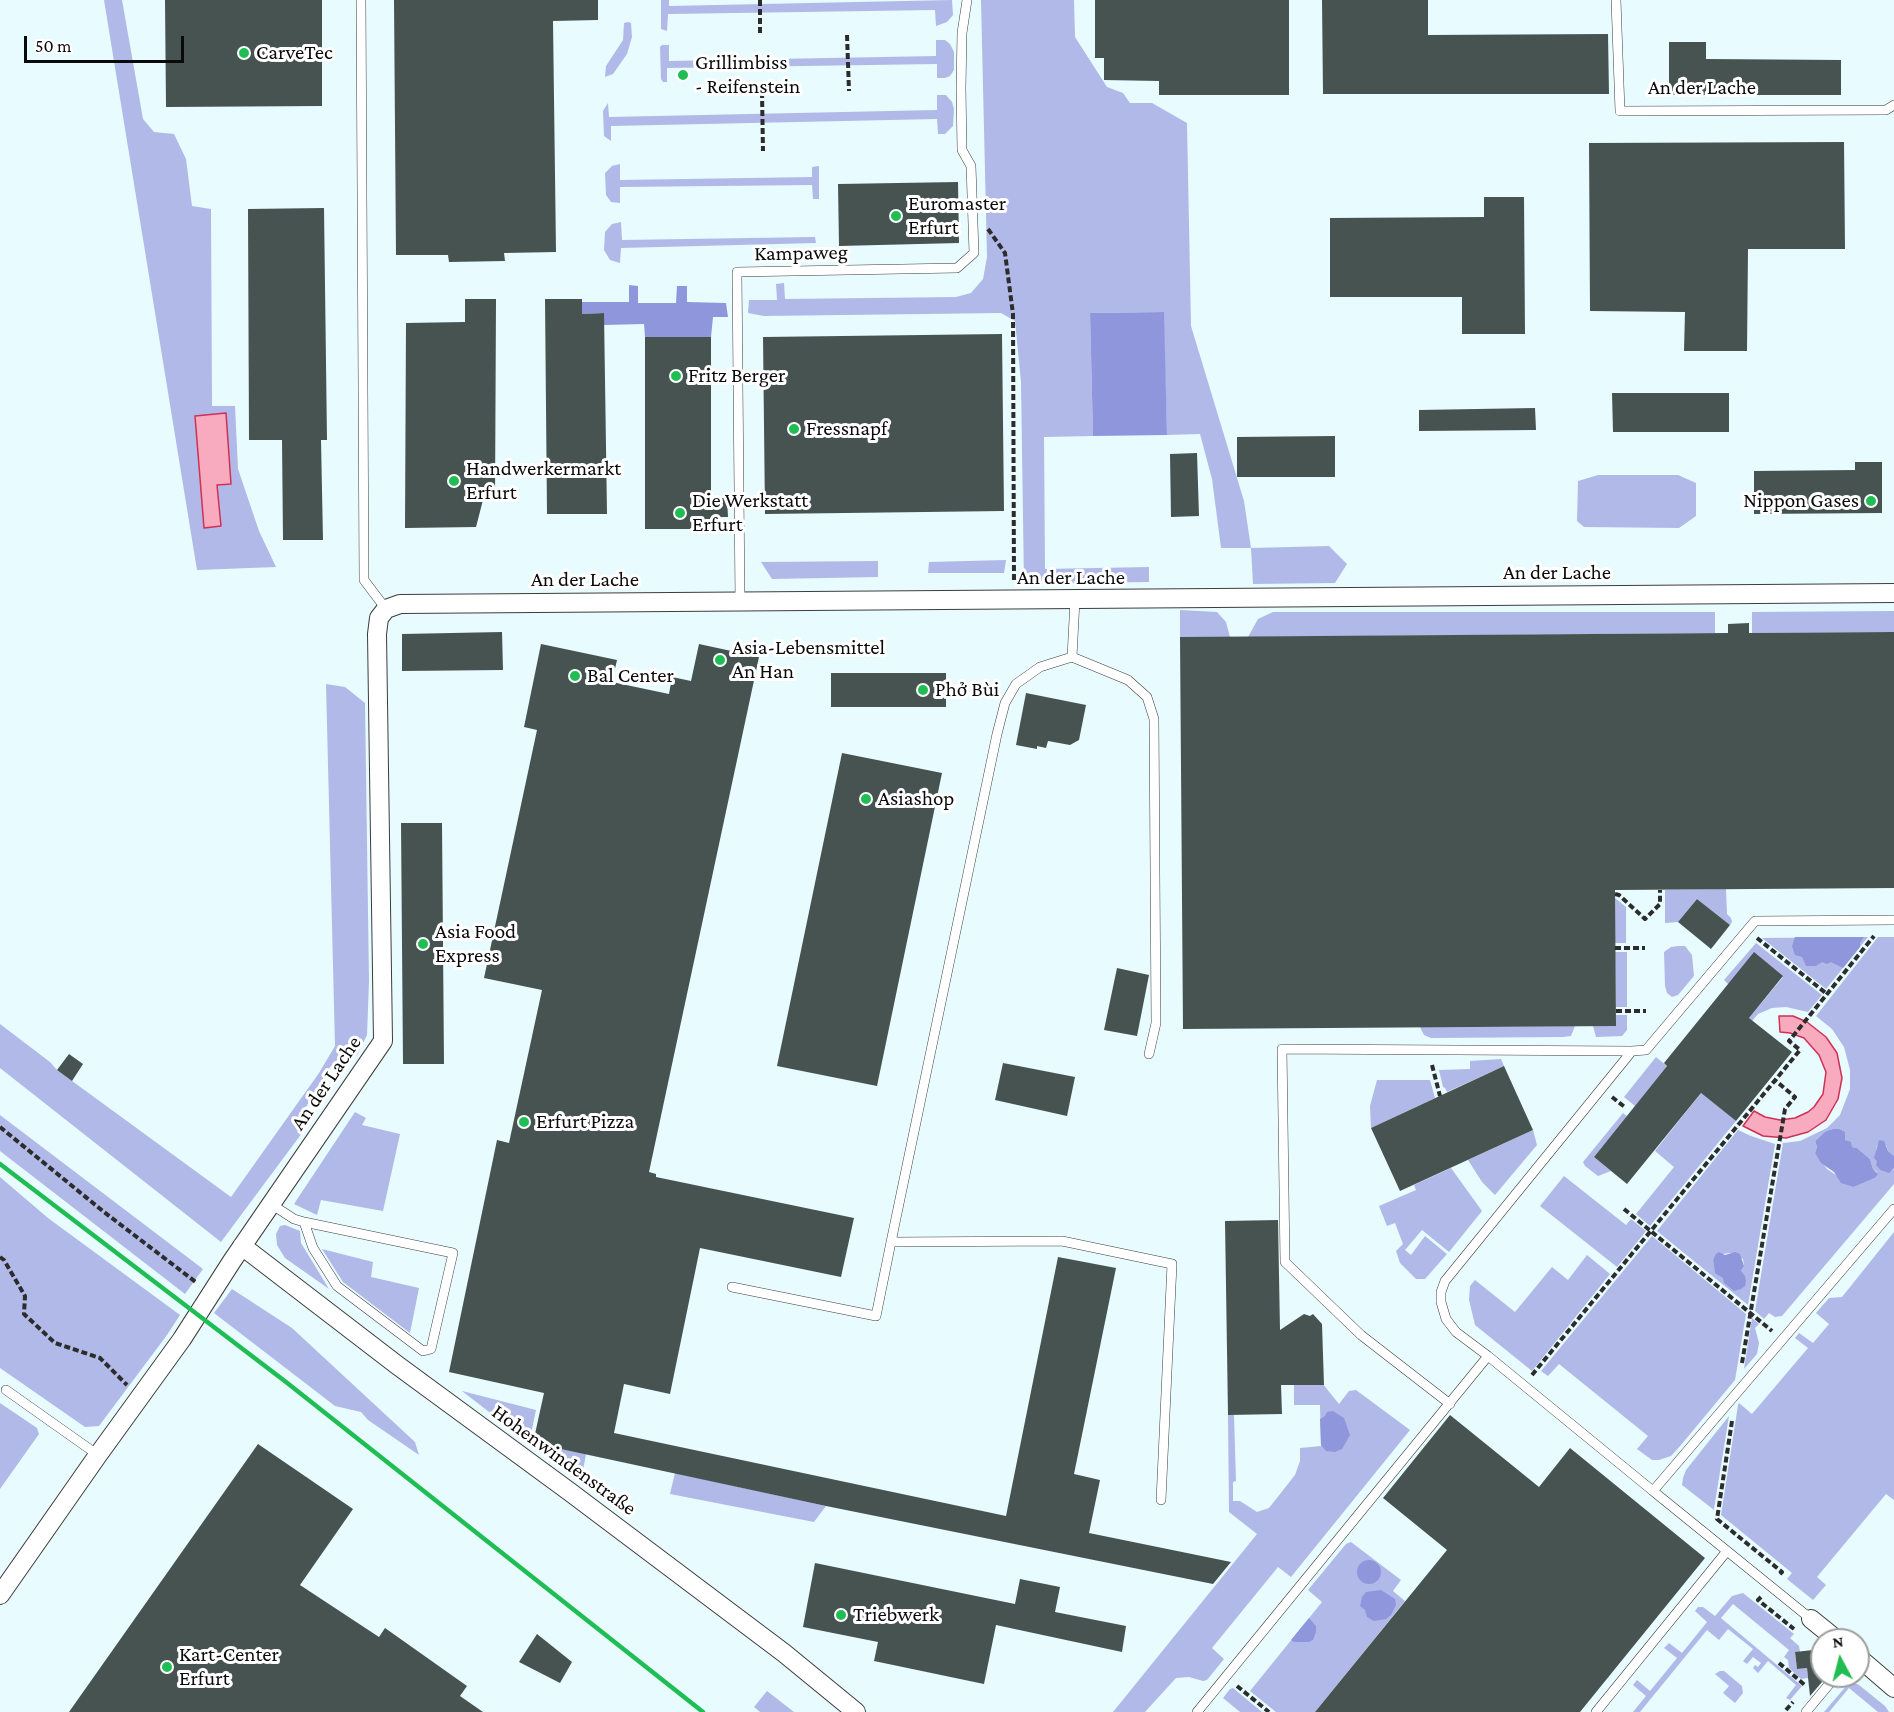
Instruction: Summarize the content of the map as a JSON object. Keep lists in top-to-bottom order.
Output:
{
  "streets": {
    "street": ["An der Lache", "Hohenwindenstraße"],
    "lane": ["Kampaweg"]
  },
  "crossings": [
    ["An der Lache", "Kampaweg"],
    ["An der Lache", "Hohenwindenstraße"]
  ],
  "places": [
    "CarveTec",
    "Grillimbiss - Reifenstein",
    "Euromaster Erfurt",
    "Fritz Berger",
    "Fressnapf",
    "Handwerkermarkt Erfurt",
    "Nippon Gases",
    "Die Werkstatt Erfurt",
    "Asia-Lebensmittel An Han",
    "Bal Center",
    "Phở Bùi",
    "Asiashop",
    "Asia Food Express",
    "Erfurt Pizza",
    "Triebwerk",
    "Kart-Center Erfurt"
  ],
  "scale_bar": "50 m",
  "north": "top"
}
